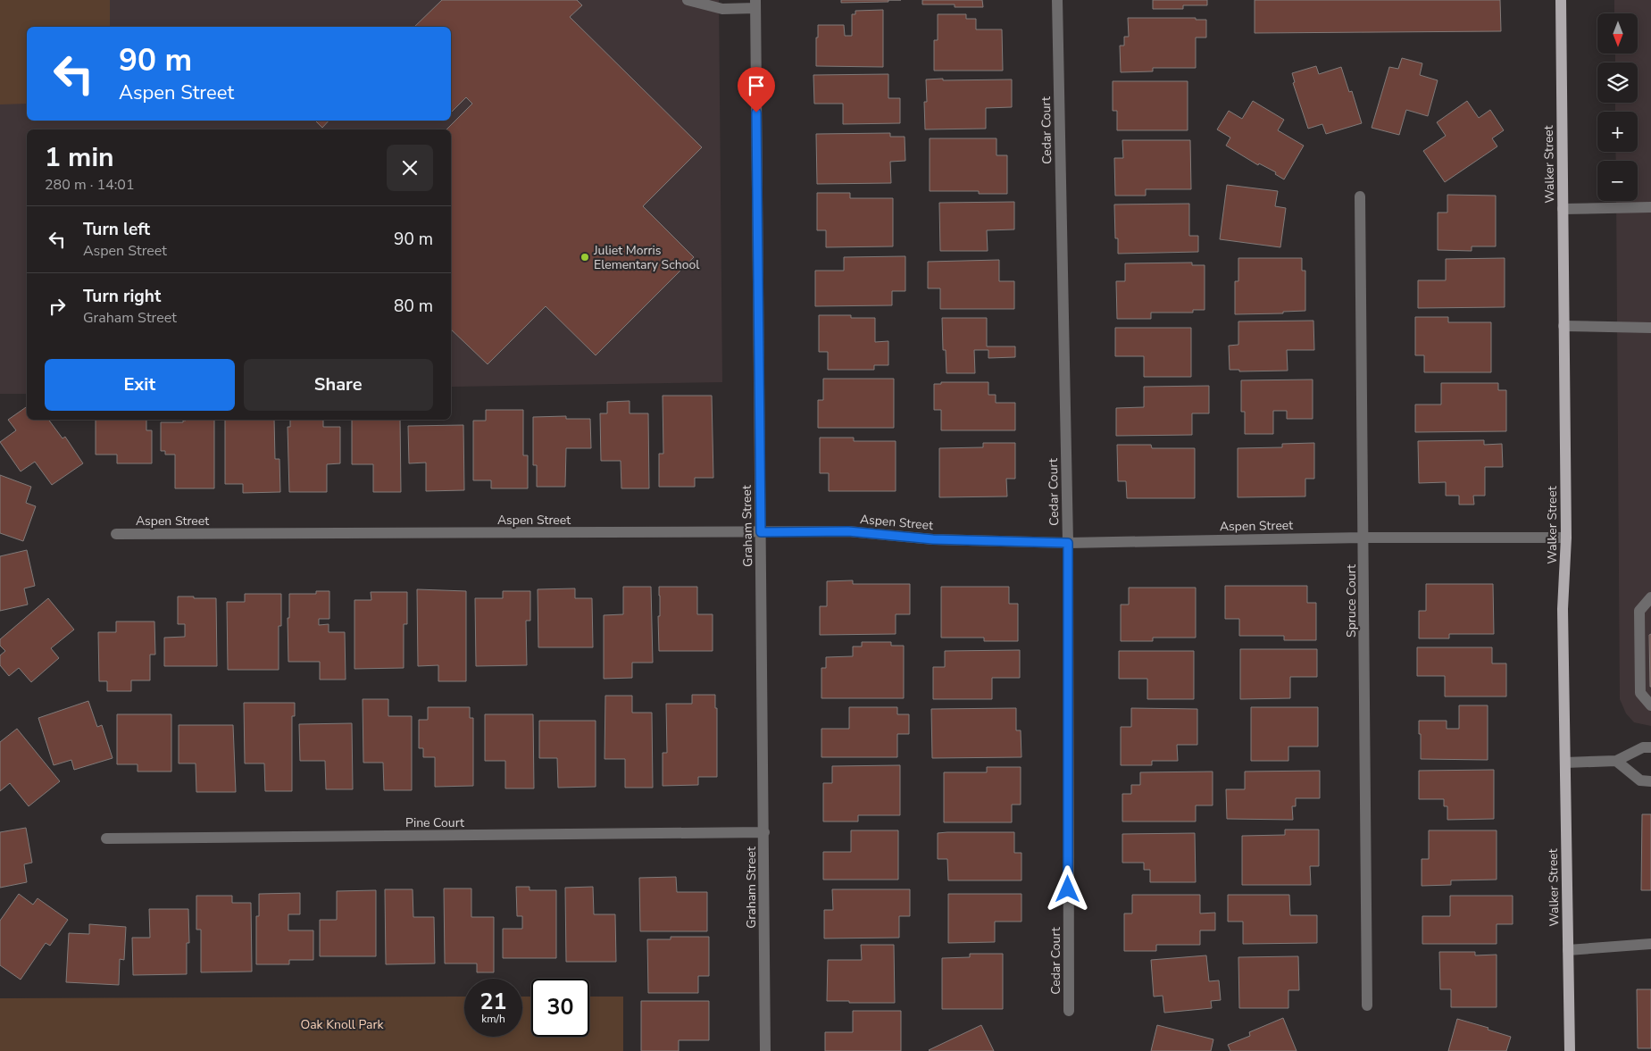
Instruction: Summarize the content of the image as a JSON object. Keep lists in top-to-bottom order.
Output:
{
  "streets": {
    "main road": ["Walker Street"],
    "street": [
      "Cedar Court",
      "Aspen Street",
      "Graham Street",
      "Spruce Court",
      "Pine Court"
    ]
  },
  "crossings": [
    ["Cedar Court", "Aspen Street"],
    ["Walker Street", "Aspen Street"],
    ["Aspen Street", "Graham Street"],
    ["Aspen Street", "Spruce Court"],
    ["Graham Street", "Pine Court"]
  ],
  "parks": ["Oak Knoll Park"],
  "places": ["Juliet Morris Elementary School"],
  "north": "bottom",
  "page": {
    "map_buttons": ["+", "−"],
    "turn": ["90 m", "Aspen Street"],
    "heading": ["1 min", "280 m · 14:01"],
    "list": [
      {
        "name": "Turn left",
        "note": "Aspen Street",
        "value": "90 m"
      },
      {
        "name": "Turn right",
        "note": "Graham Street",
        "value": "80 m"
      }
    ],
    "buttons": ["Exit", "Share"],
    "speed": "21 km/h",
    "limit": "30"
  }
}
